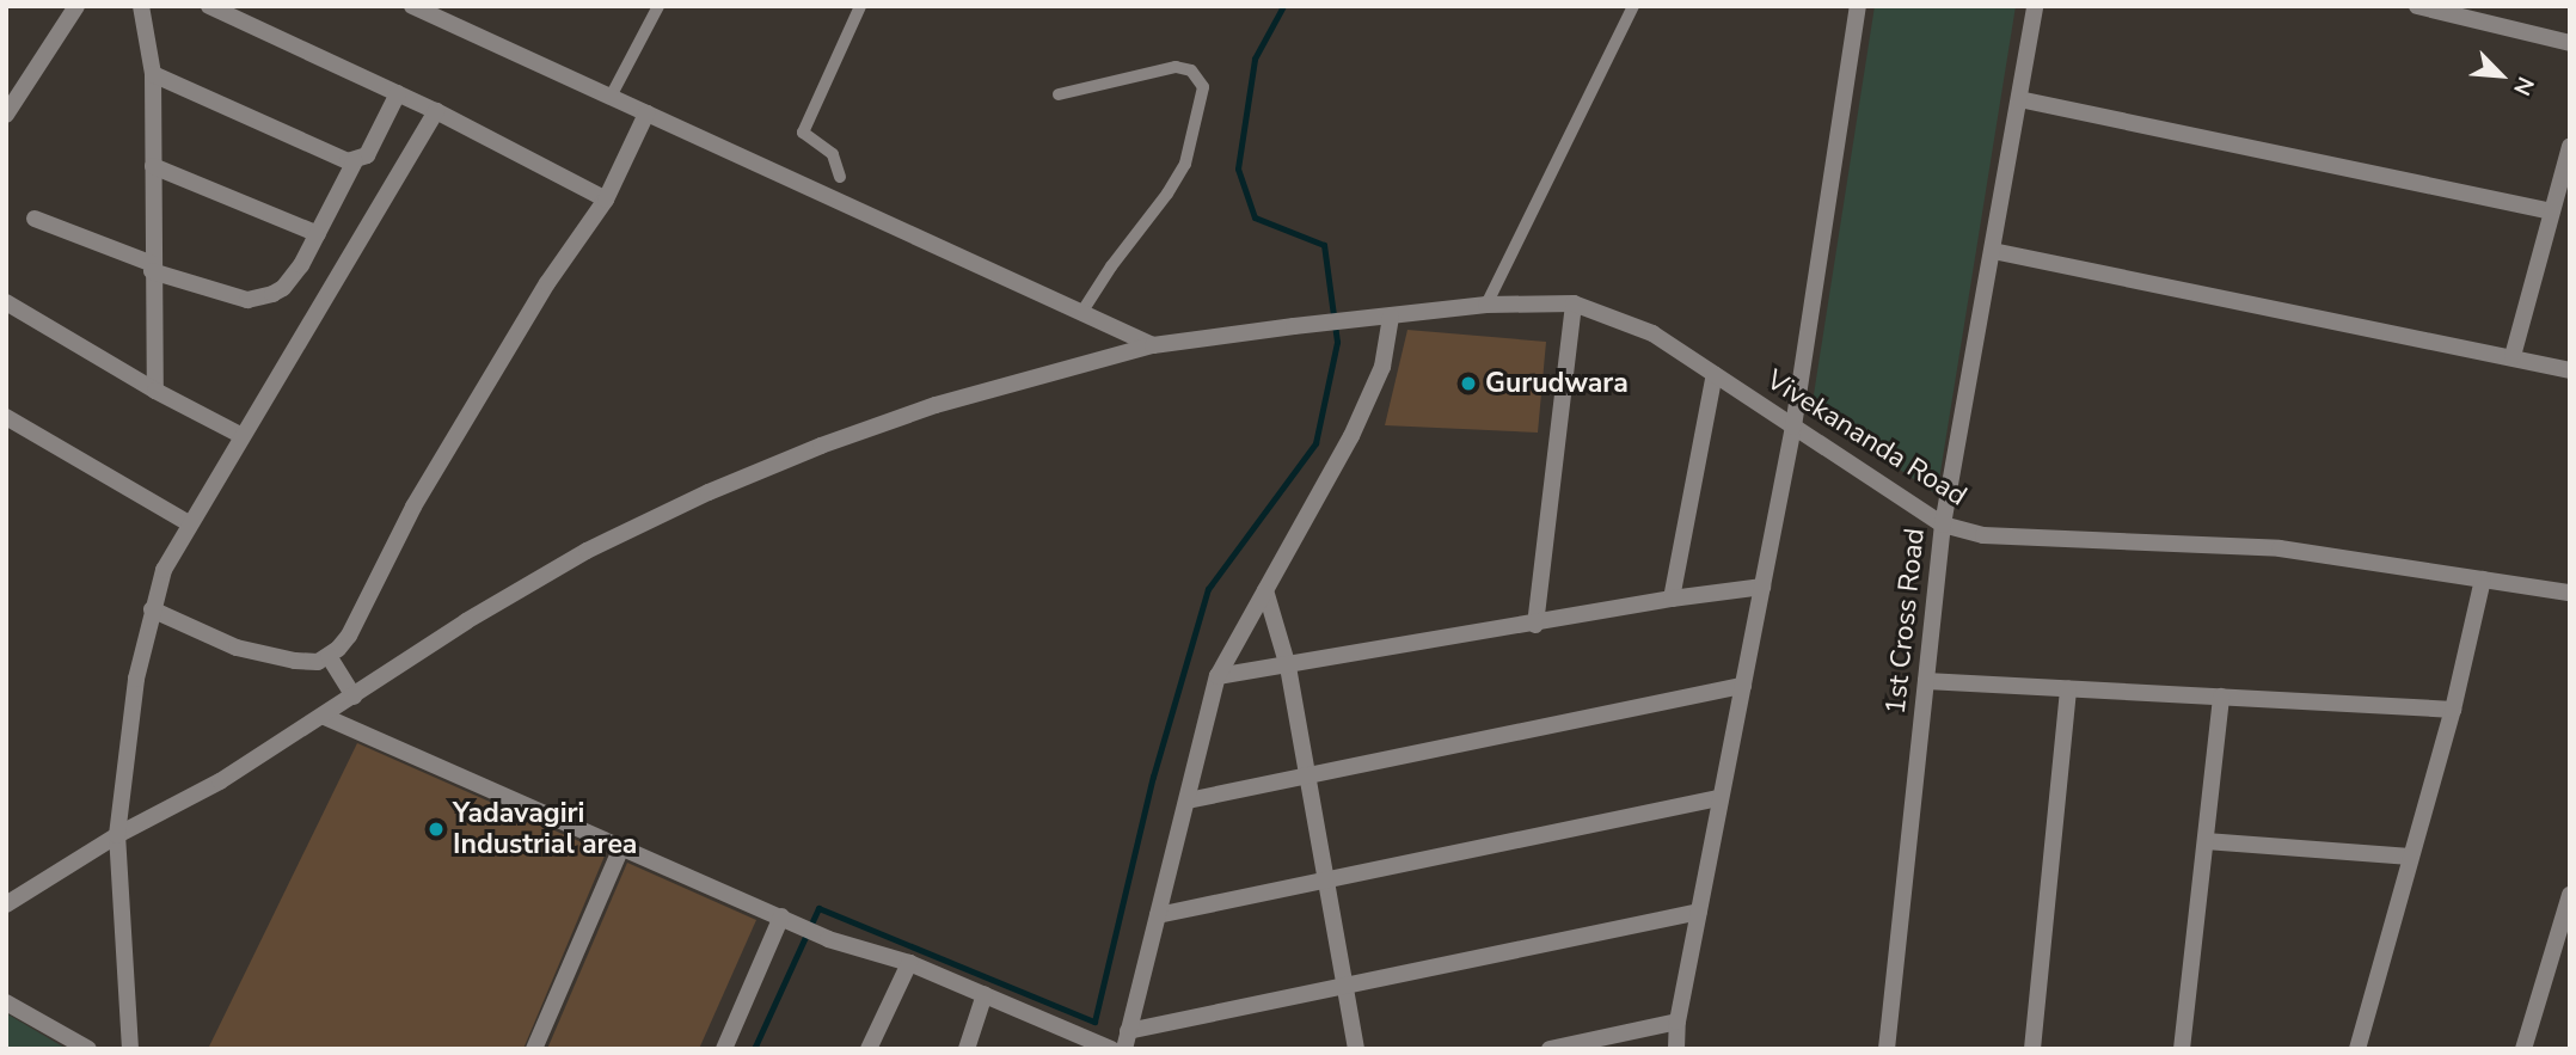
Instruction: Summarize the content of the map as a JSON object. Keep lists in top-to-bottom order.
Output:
{
  "streets": {
    "street": ["Vivekananda Road", "1st Cross Road"]
  },
  "crossings": [
    ["Vivekananda Road", "1st Cross Road"]
  ],
  "places": ["Gurudwara", "Yadavagiri Industrial area"],
  "north": "bottom right"
}
